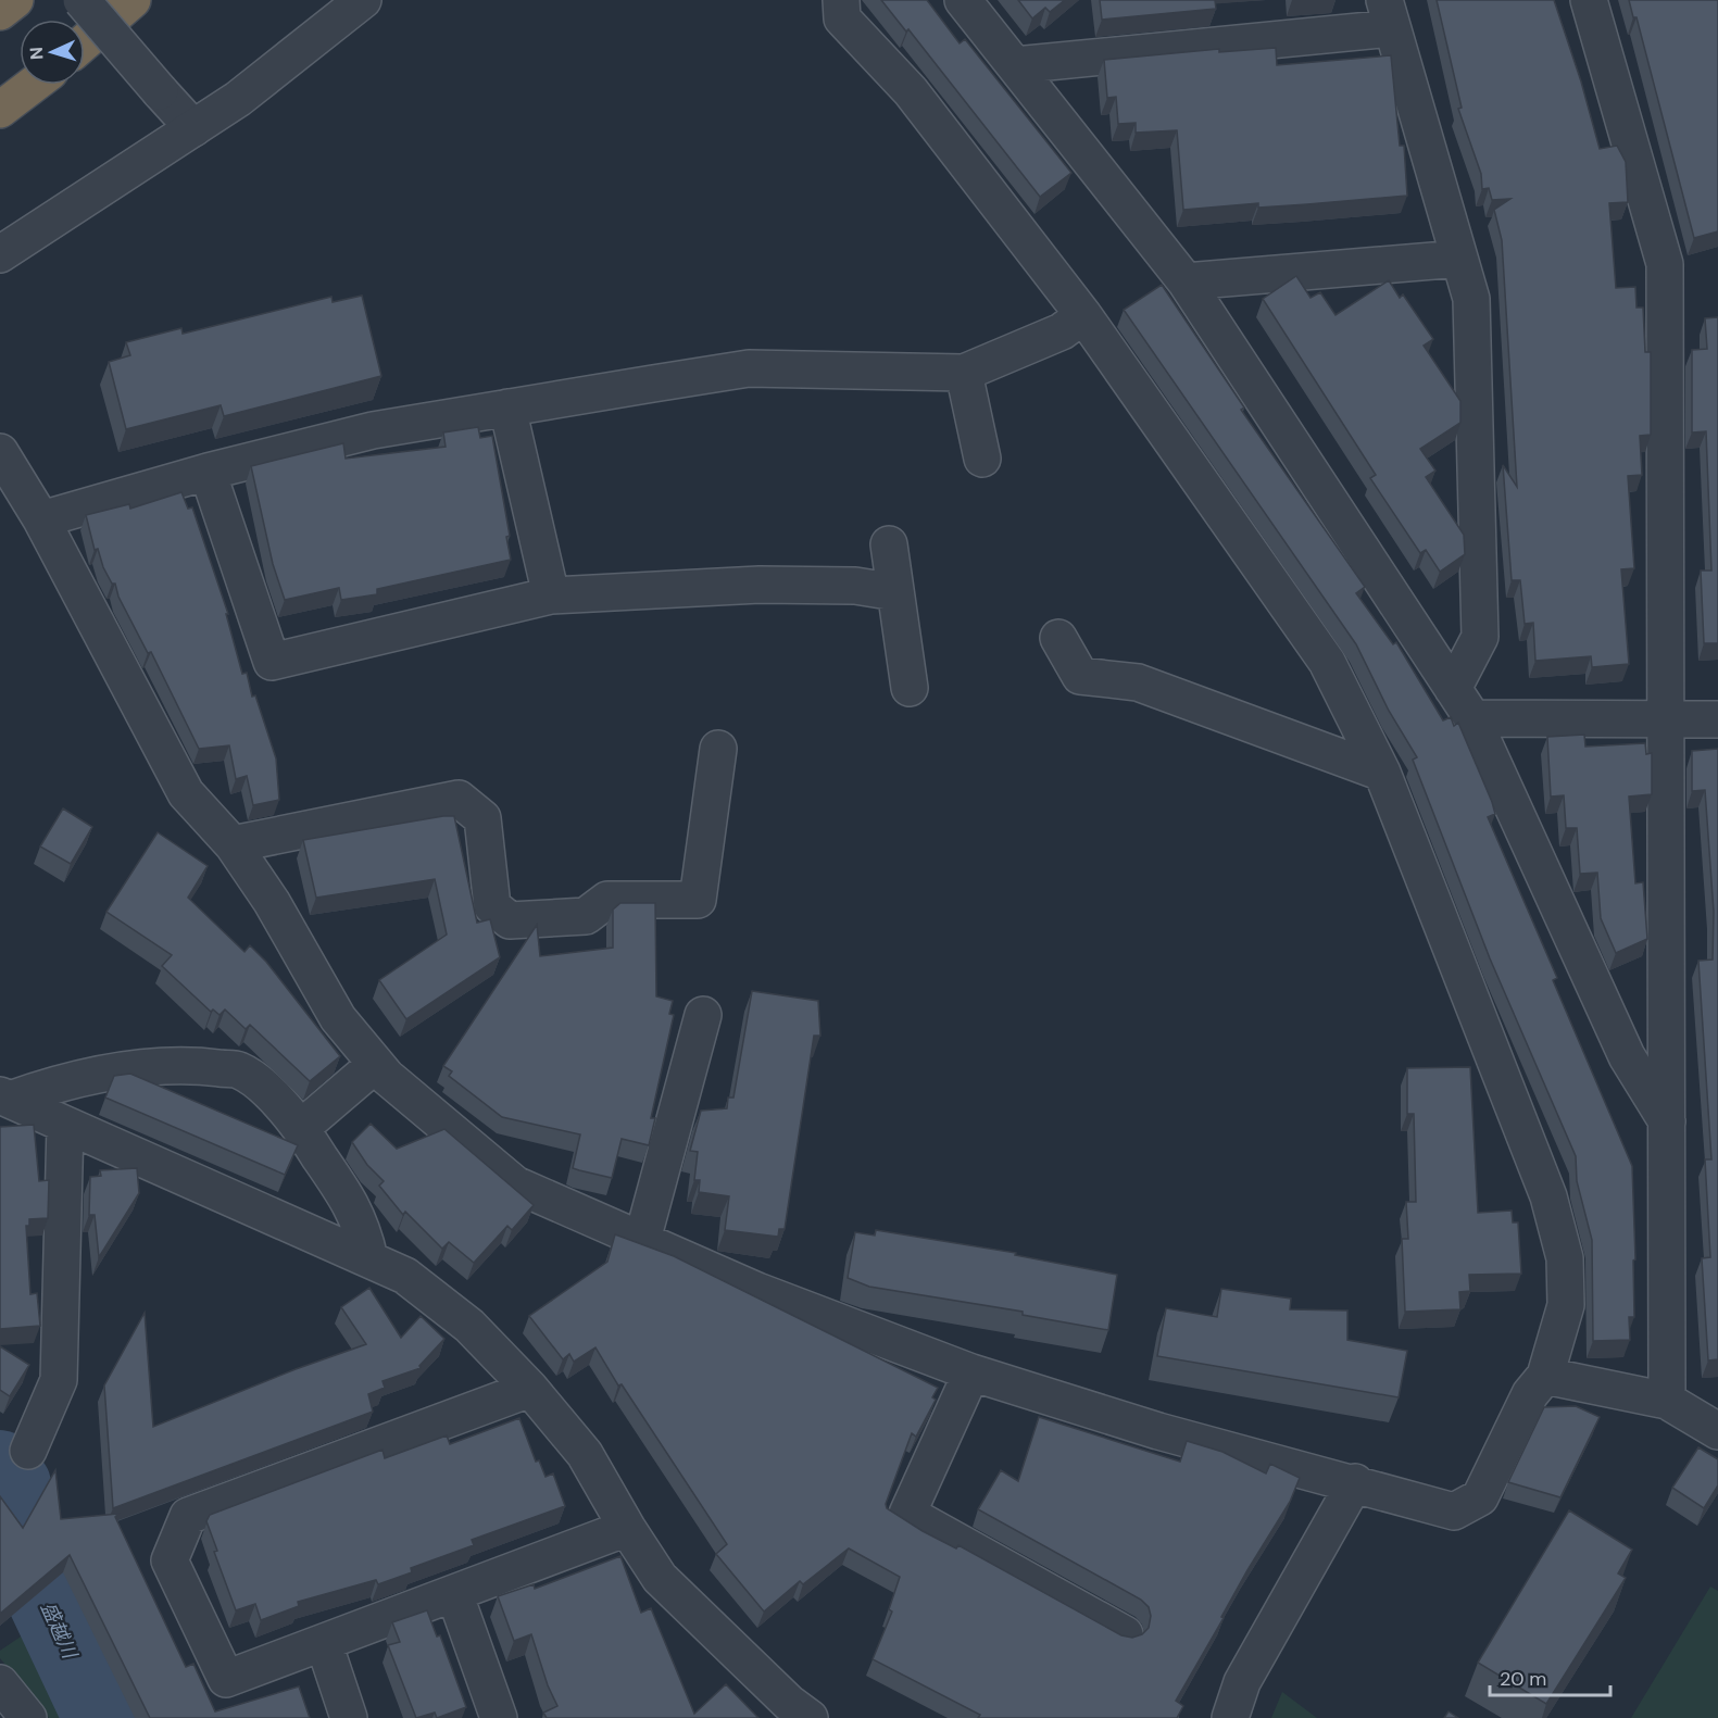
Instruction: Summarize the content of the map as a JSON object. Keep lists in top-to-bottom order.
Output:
{
  "water": ["盛越川"],
  "scale_bar": "20 m",
  "north": "left"
}
